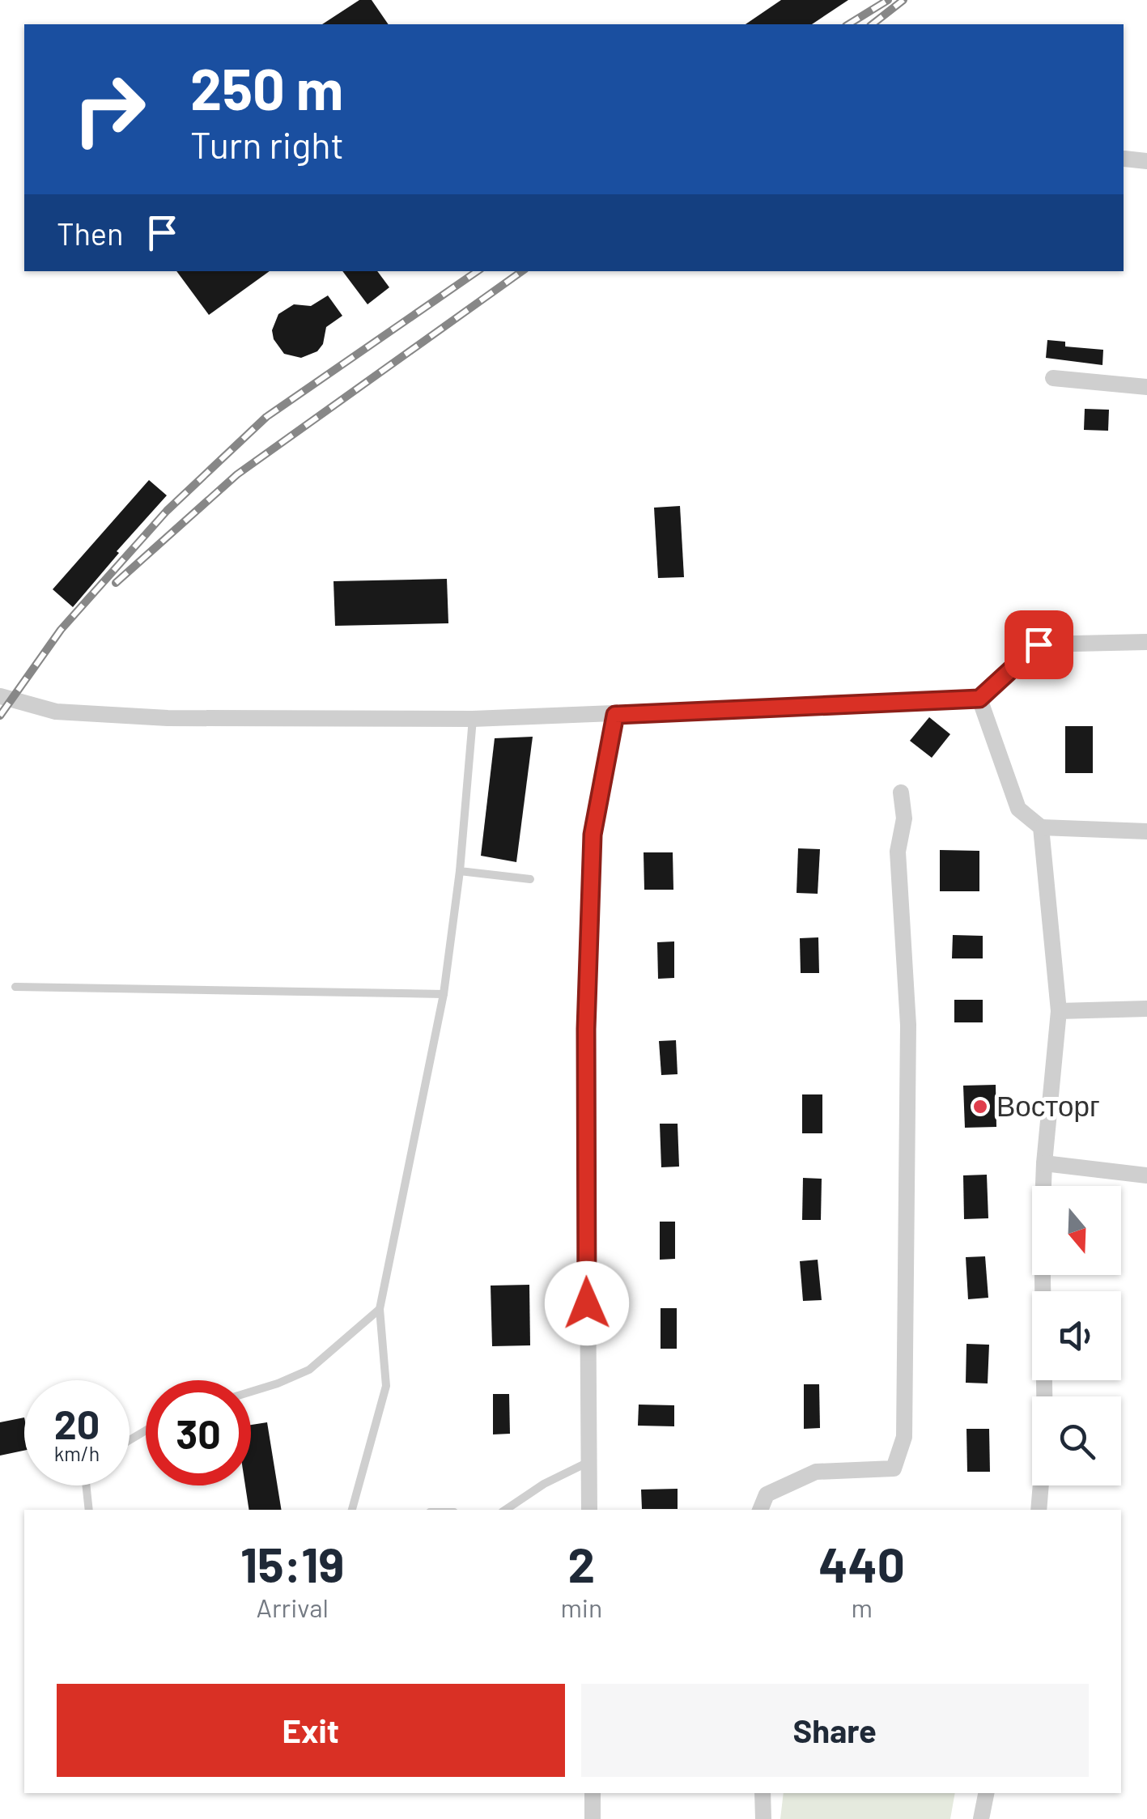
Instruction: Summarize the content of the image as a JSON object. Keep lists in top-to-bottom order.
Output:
{
  "places": ["Восторг"],
  "north": "bottom",
  "page": {
    "turn": ["250 m", "Turn right"],
    "then": "Then",
    "speed": "20 km/h",
    "limit": "30",
    "eta": [
      "15:19",
      "Arrival",
      "2",
      "min",
      "440",
      "m"
    ],
    "buttons": ["Exit", "Share"]
  }
}
